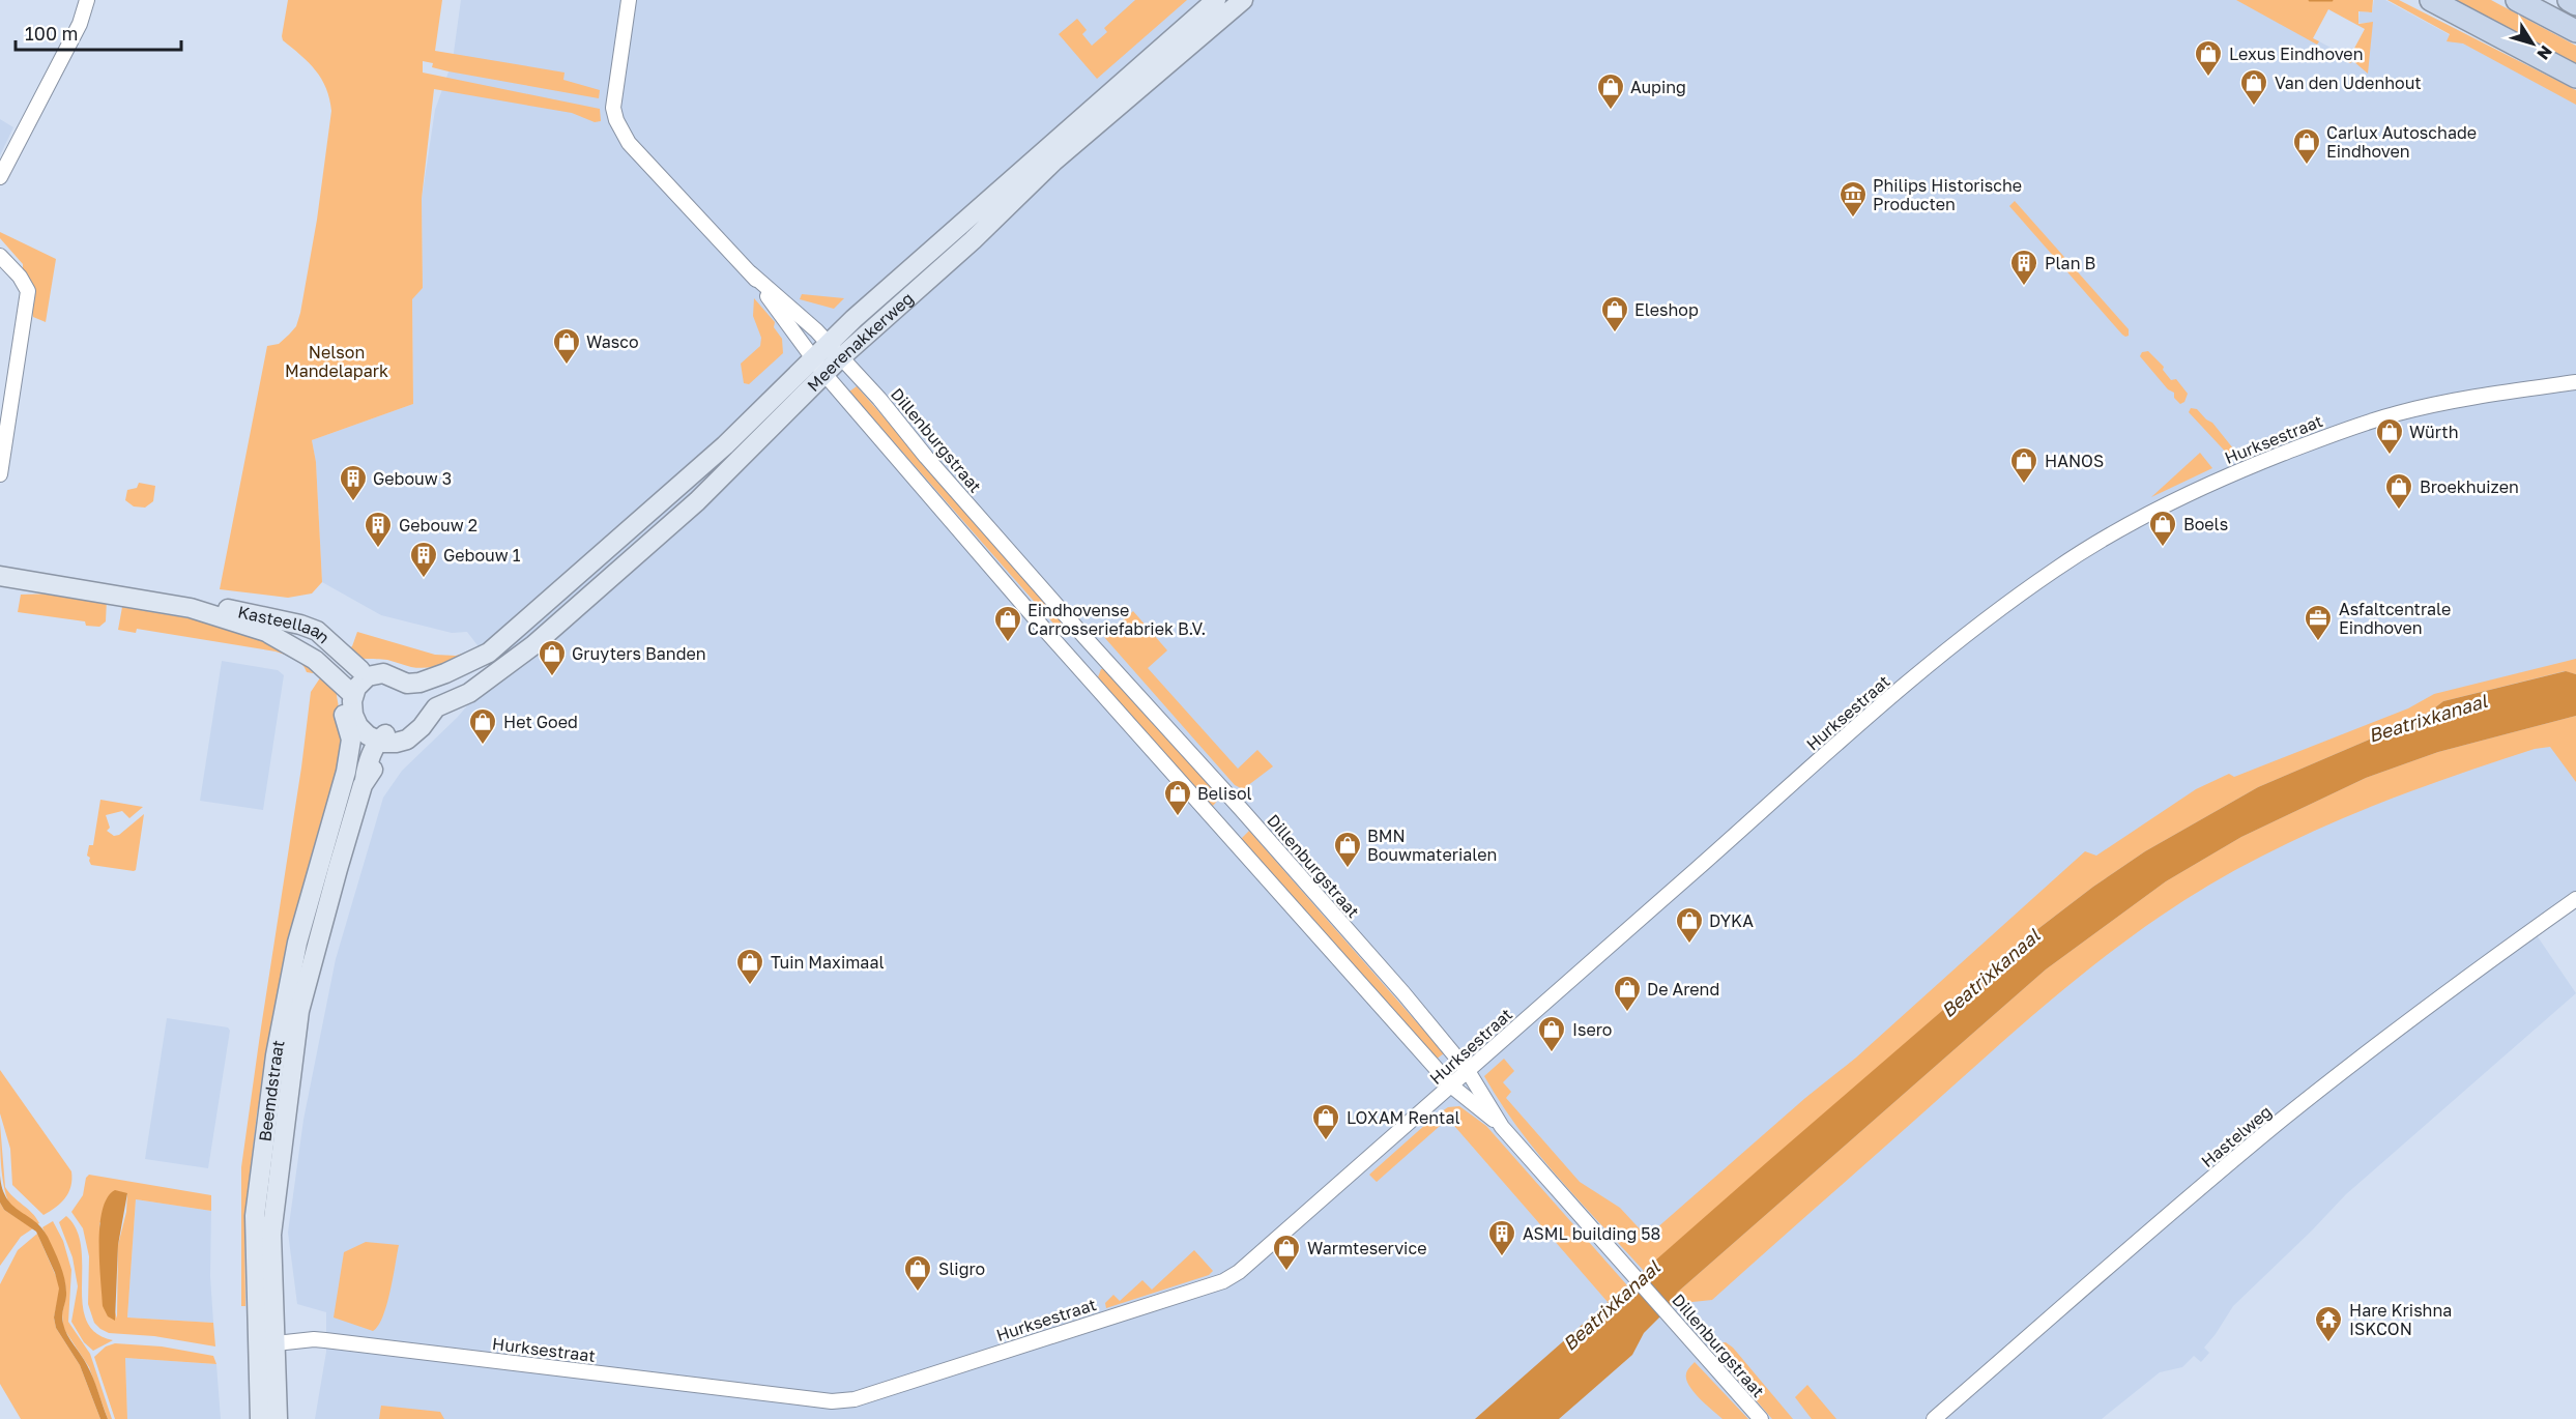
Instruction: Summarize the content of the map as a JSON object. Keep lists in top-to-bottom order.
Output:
{
  "streets": {
    "main road": ["Meerenakkerweg", "Kasteellaan", "Beemdstraat"],
    "street": ["Hurksestraat", "Dillenburgstraat", "Hastelweg"]
  },
  "crossings": [
    ["Meerenakkerweg", "Dillenburgstraat"],
    ["Meerenakkerweg", "Kasteellaan"],
    ["Meerenakkerweg", "Beemdstraat"],
    ["Hurksestraat", "Dillenburgstraat"],
    ["Hurksestraat", "Beemdstraat"],
    ["Kasteellaan", "Beemdstraat"]
  ],
  "water": ["Beatrixkanaal"],
  "parks": ["Nelson Mandelapark"],
  "places": {
    "shop": [
      "Lexus Eindhoven",
      "Van den Udenhout",
      "Auping",
      "Carlux Autoschade Eindhoven",
      "Eleshop",
      "Wasco",
      "Würth",
      "HANOS",
      "Broekhuizen",
      "Boels",
      "Eindhovense Carrosseriefabriek B.V.",
      "Gruyters Banden",
      "Het Goed",
      "Belisol",
      "BMN Bouwmaterialen",
      "DYKA",
      "Tuin Maximaal",
      "De Arend",
      "Isero",
      "LOXAM Rental",
      "Warmteservice",
      "Sligro"
    ],
    "museum": ["Philips Historische Producten"],
    "building": [
      "Plan B",
      "Gebouw 3",
      "Gebouw 2",
      "Gebouw 1",
      "ASML building 58"
    ],
    "office": ["Asfaltcentrale Eindhoven"],
    "temple": ["Hare Krishna ISKCON"]
  },
  "scale_bar": "100 m",
  "north": "bottom right"
}
